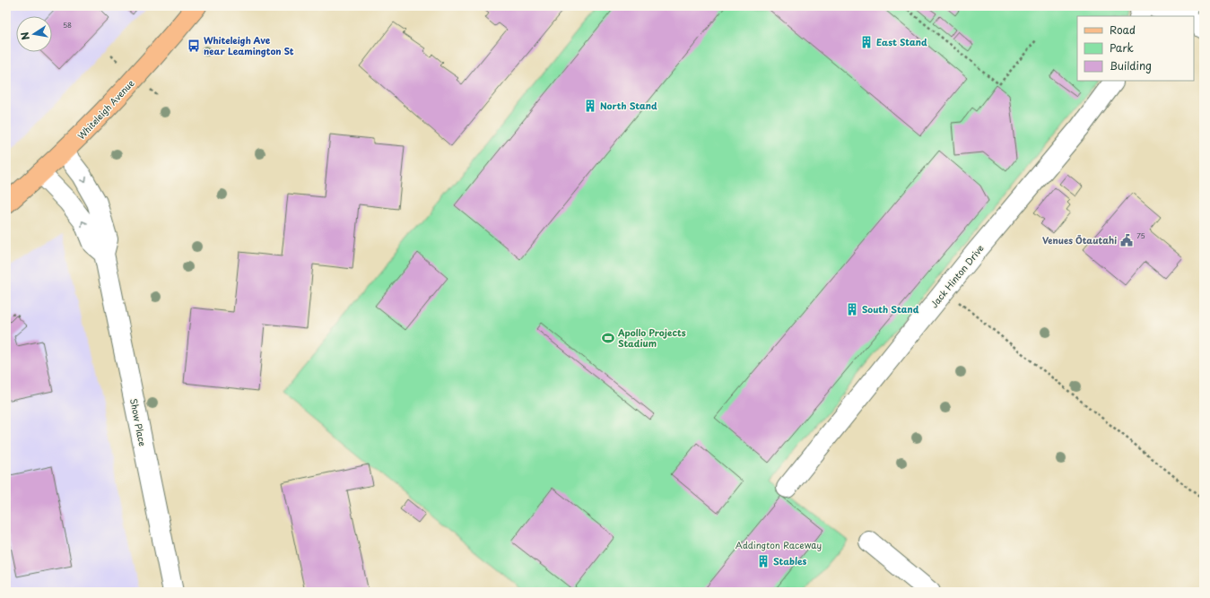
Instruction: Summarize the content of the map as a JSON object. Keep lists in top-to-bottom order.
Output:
{
  "streets": {
    "main road": ["Whiteleigh Avenue"],
    "street": ["Jack Hinton Drive", "Show Place"]
  },
  "crossings": [
    ["Whiteleigh Avenue", "Show Place"]
  ],
  "parks": ["Addington Raceway"],
  "places": {
    "building": [
      "East Stand",
      "North Stand",
      "South Stand",
      "Stables"
    ],
    "bus stop": ["Whiteleigh Ave near Leamington St"],
    "public building": ["Venues Ōtautahi"],
    "sports": ["Apollo Projects Stadium"]
  },
  "house_numbers": ["58", "75"],
  "legend": ["Road", "Park", "Building"],
  "north": "left"
}
